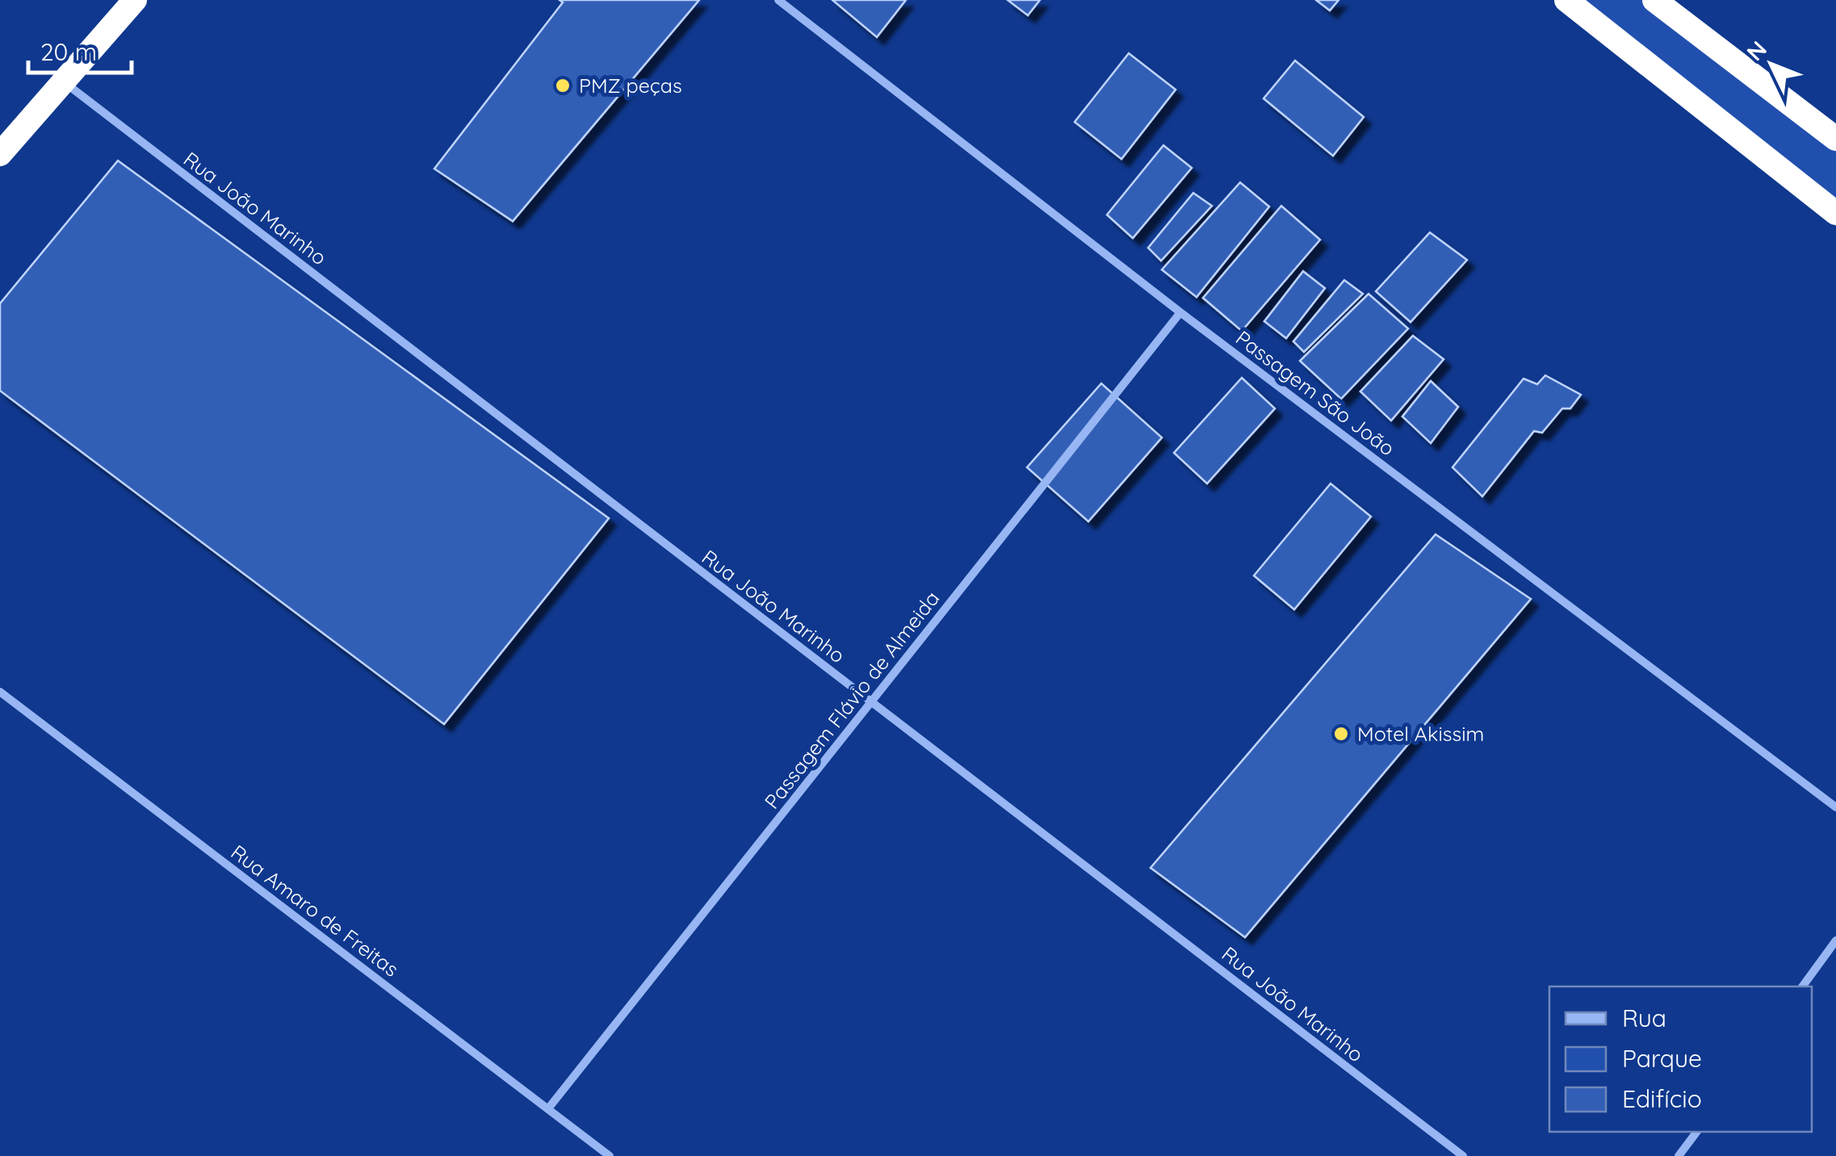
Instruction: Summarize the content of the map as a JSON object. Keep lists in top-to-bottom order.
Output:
{
  "streets": {
    "street": [
      "Rua João Marinho",
      "Passagem São João",
      "Passagem Flávio de Almeida",
      "Rua Amaro de Freitas"
    ]
  },
  "crossings": [
    ["Rua João Marinho", "Passagem Flávio de Almeida"],
    ["Passagem São João", "Passagem Flávio de Almeida"],
    ["Passagem Flávio de Almeida", "Rua Amaro de Freitas"]
  ],
  "places": ["PMZ peças", "Motel Akissim"],
  "legend": ["Rua", "Parque", "Edifício"],
  "scale_bar": "20 m",
  "north": "top left"
}
